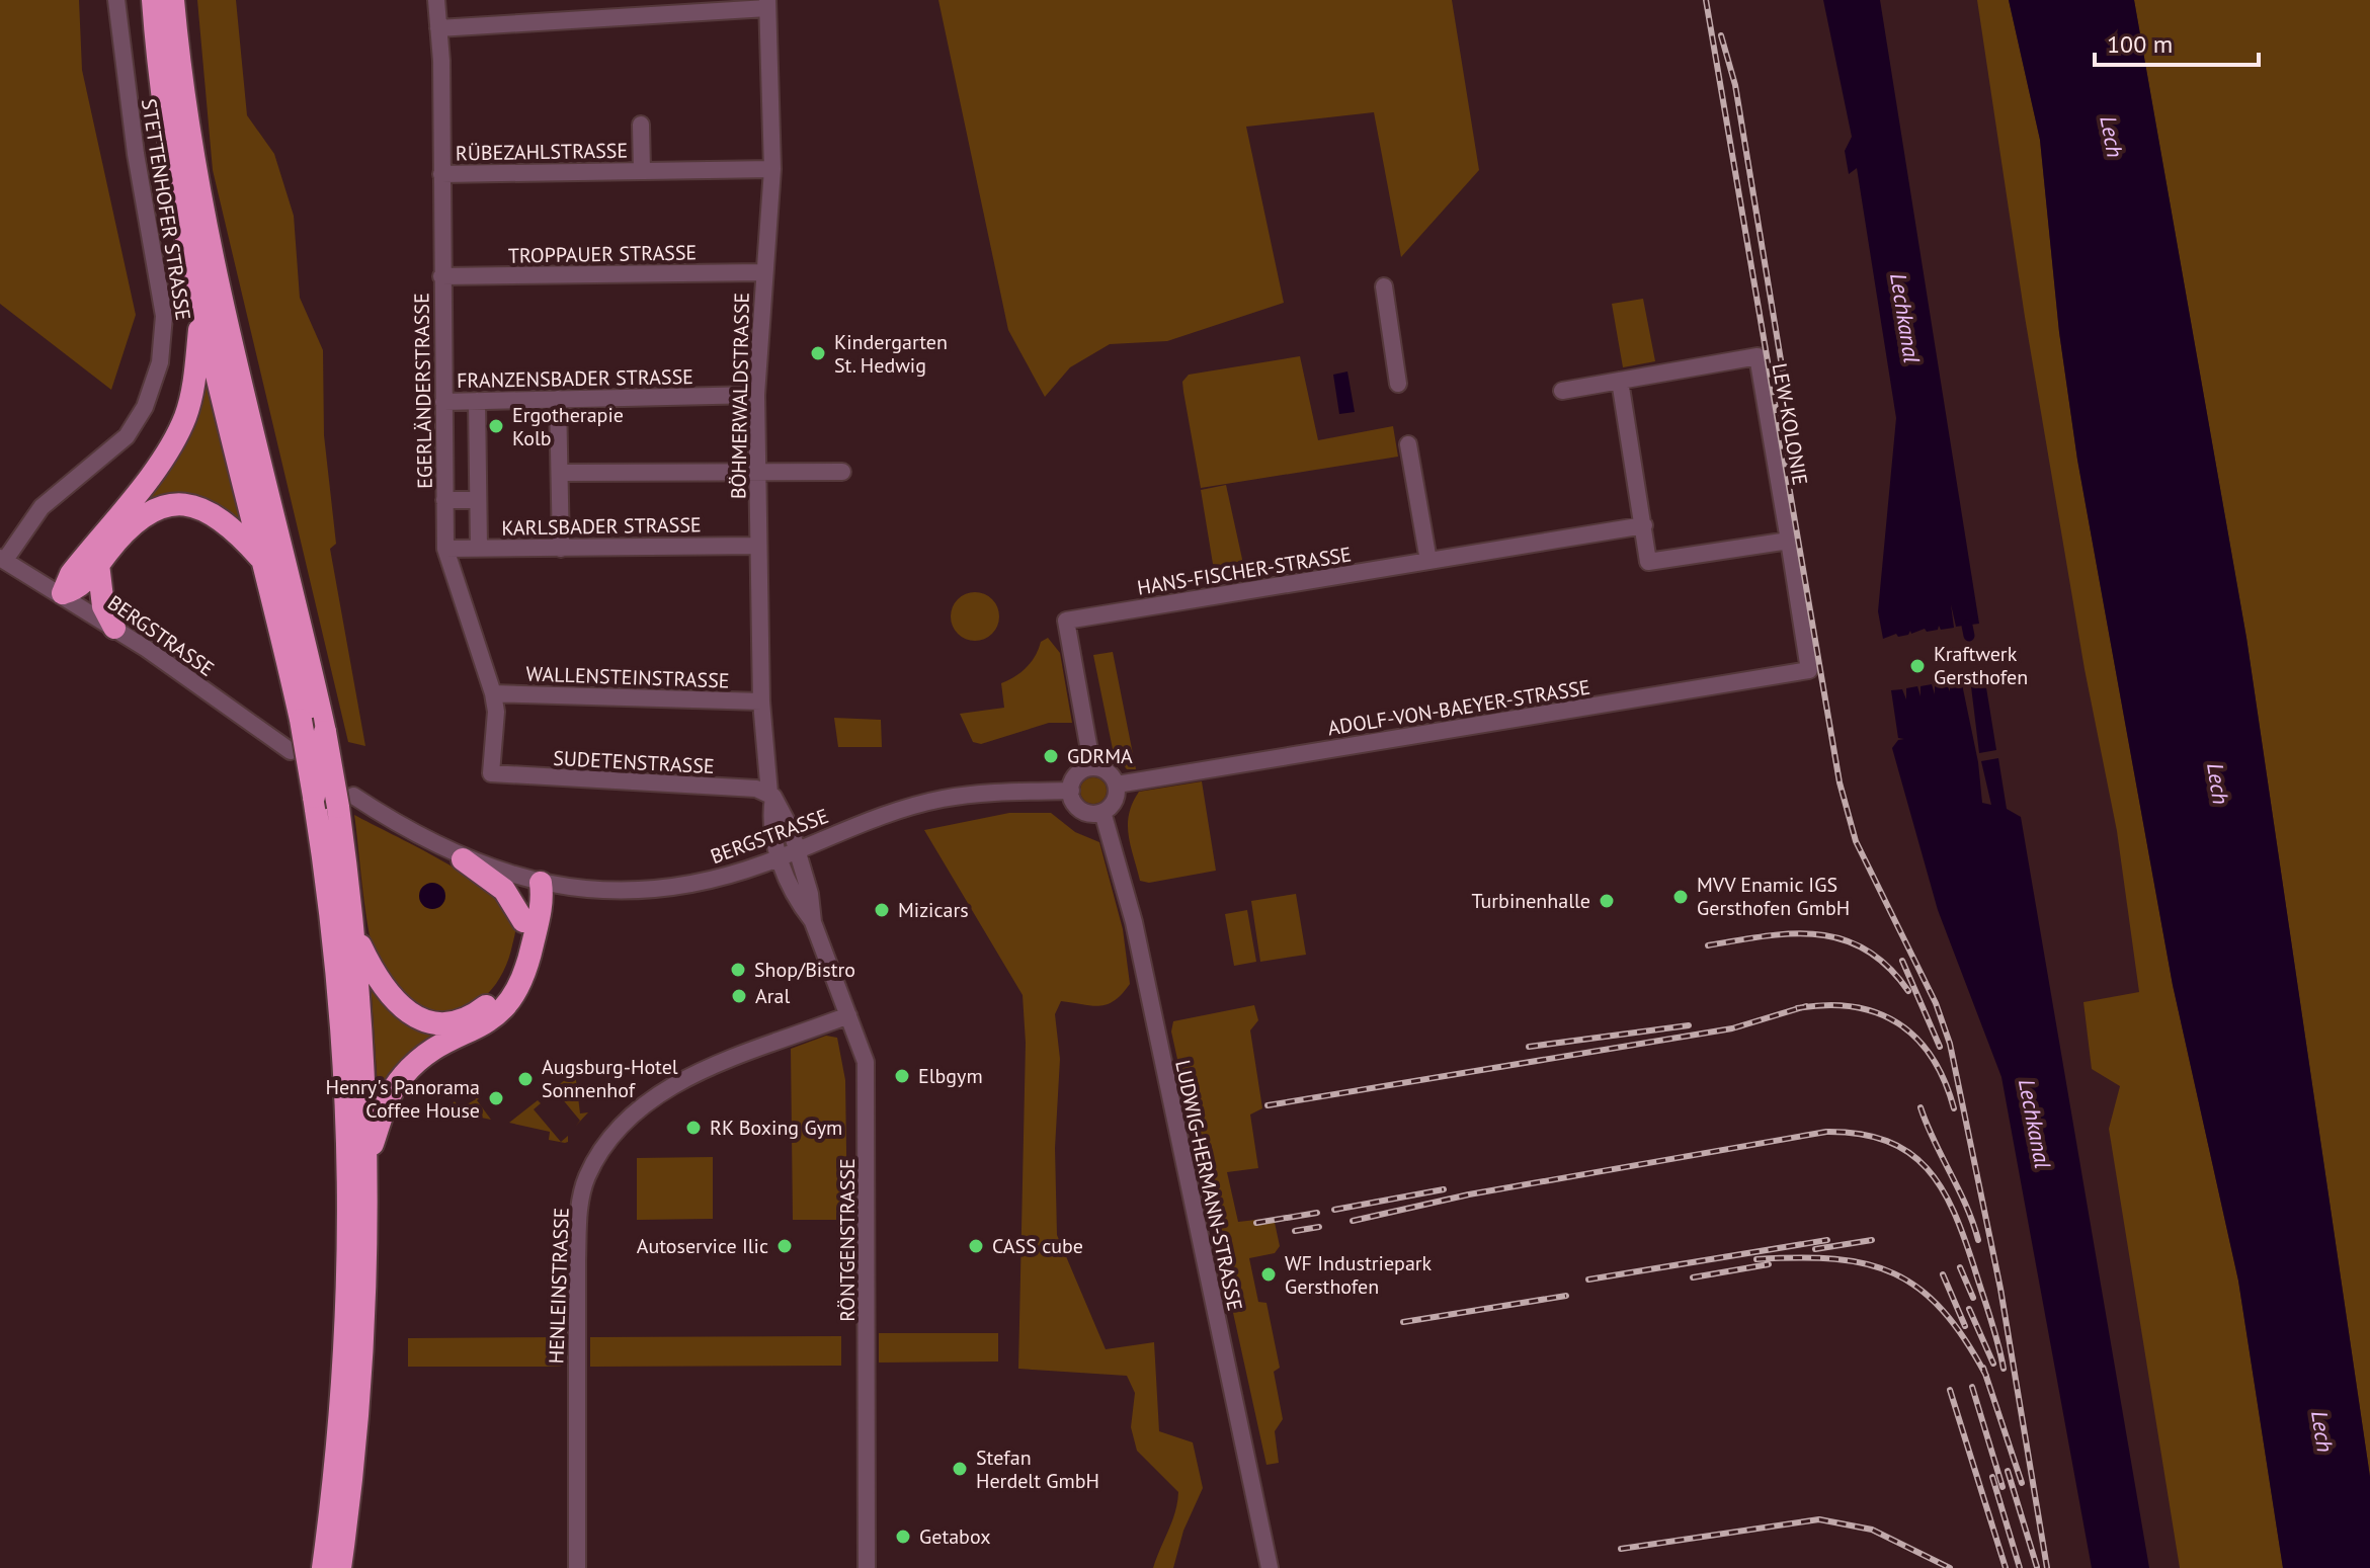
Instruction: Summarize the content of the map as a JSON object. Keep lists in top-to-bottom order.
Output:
{
  "streets": {
    "street": [
      "RÜBEZAHLSTRASSE",
      "STETTENHOFER STRASSE",
      "TROPPAUER STRASSE",
      "FRANZENSBADER STRASSE",
      "EGERLÄNDERSTRASSE",
      "BÖHMERWALDSTRASSE",
      "LEW-KOLONIE",
      "KARLSBADER STRASSE",
      "HANS-FISCHER-STRASSE",
      "BERGSTRASSE",
      "WALLENSTEINSTRASSE",
      "ADOLF-VON-BAEYER-STRASSE",
      "SUDETENSTRASSE",
      "LUDWIG-HERMANN-STRASSE",
      "RÖNTGENSTRASSE",
      "HENLEINSTRASSE"
    ]
  },
  "crossings": [
    ["RÜBEZAHLSTRASSE", "EGERLÄNDERSTRASSE"],
    ["RÜBEZAHLSTRASSE", "BÖHMERWALDSTRASSE"],
    ["STETTENHOFER STRASSE", "BERGSTRASSE"],
    ["TROPPAUER STRASSE", "EGERLÄNDERSTRASSE"],
    ["TROPPAUER STRASSE", "BÖHMERWALDSTRASSE"],
    ["FRANZENSBADER STRASSE", "EGERLÄNDERSTRASSE"],
    ["FRANZENSBADER STRASSE", "BÖHMERWALDSTRASSE"],
    ["EGERLÄNDERSTRASSE", "KARLSBADER STRASSE"],
    ["EGERLÄNDERSTRASSE", "WALLENSTEINSTRASSE"],
    ["EGERLÄNDERSTRASSE", "SUDETENSTRASSE"],
    ["BÖHMERWALDSTRASSE", "KARLSBADER STRASSE"],
    ["BÖHMERWALDSTRASSE", "WALLENSTEINSTRASSE"],
    ["BÖHMERWALDSTRASSE", "SUDETENSTRASSE"],
    ["LEW-KOLONIE", "ADOLF-VON-BAEYER-STRASSE"],
    ["HANS-FISCHER-STRASSE", "BERGSTRASSE"],
    ["HANS-FISCHER-STRASSE", "ADOLF-VON-BAEYER-STRASSE"],
    ["HANS-FISCHER-STRASSE", "LUDWIG-HERMANN-STRASSE"],
    ["BERGSTRASSE", "ADOLF-VON-BAEYER-STRASSE"],
    ["BERGSTRASSE", "LUDWIG-HERMANN-STRASSE"],
    ["BERGSTRASSE", "RÖNTGENSTRASSE"],
    ["ADOLF-VON-BAEYER-STRASSE", "LUDWIG-HERMANN-STRASSE"],
    ["RÖNTGENSTRASSE", "HENLEINSTRASSE"]
  ],
  "water": ["Lech", "Lechkanal"],
  "places": [
    "Kindergarten St. Hedwig",
    "Ergotherapie Kolb",
    "Kraftwerk Gersthofen",
    "GDRMA",
    "MVV Enamic IGS Gersthofen GmbH",
    "Turbinenhalle",
    "Mizicars",
    "Shop/Bistro",
    "Aral",
    "Elbgym",
    "Augsburg-Hotel Sonnenhof",
    "Henry's Panorama Coffee House",
    "RK Boxing Gym",
    "Autoservice Ilic",
    "CASS cube",
    "WF Industriepark Gersthofen",
    "Stefan Herdelt GmbH",
    "Getabox"
  ],
  "scale_bar": "100 m"
}
